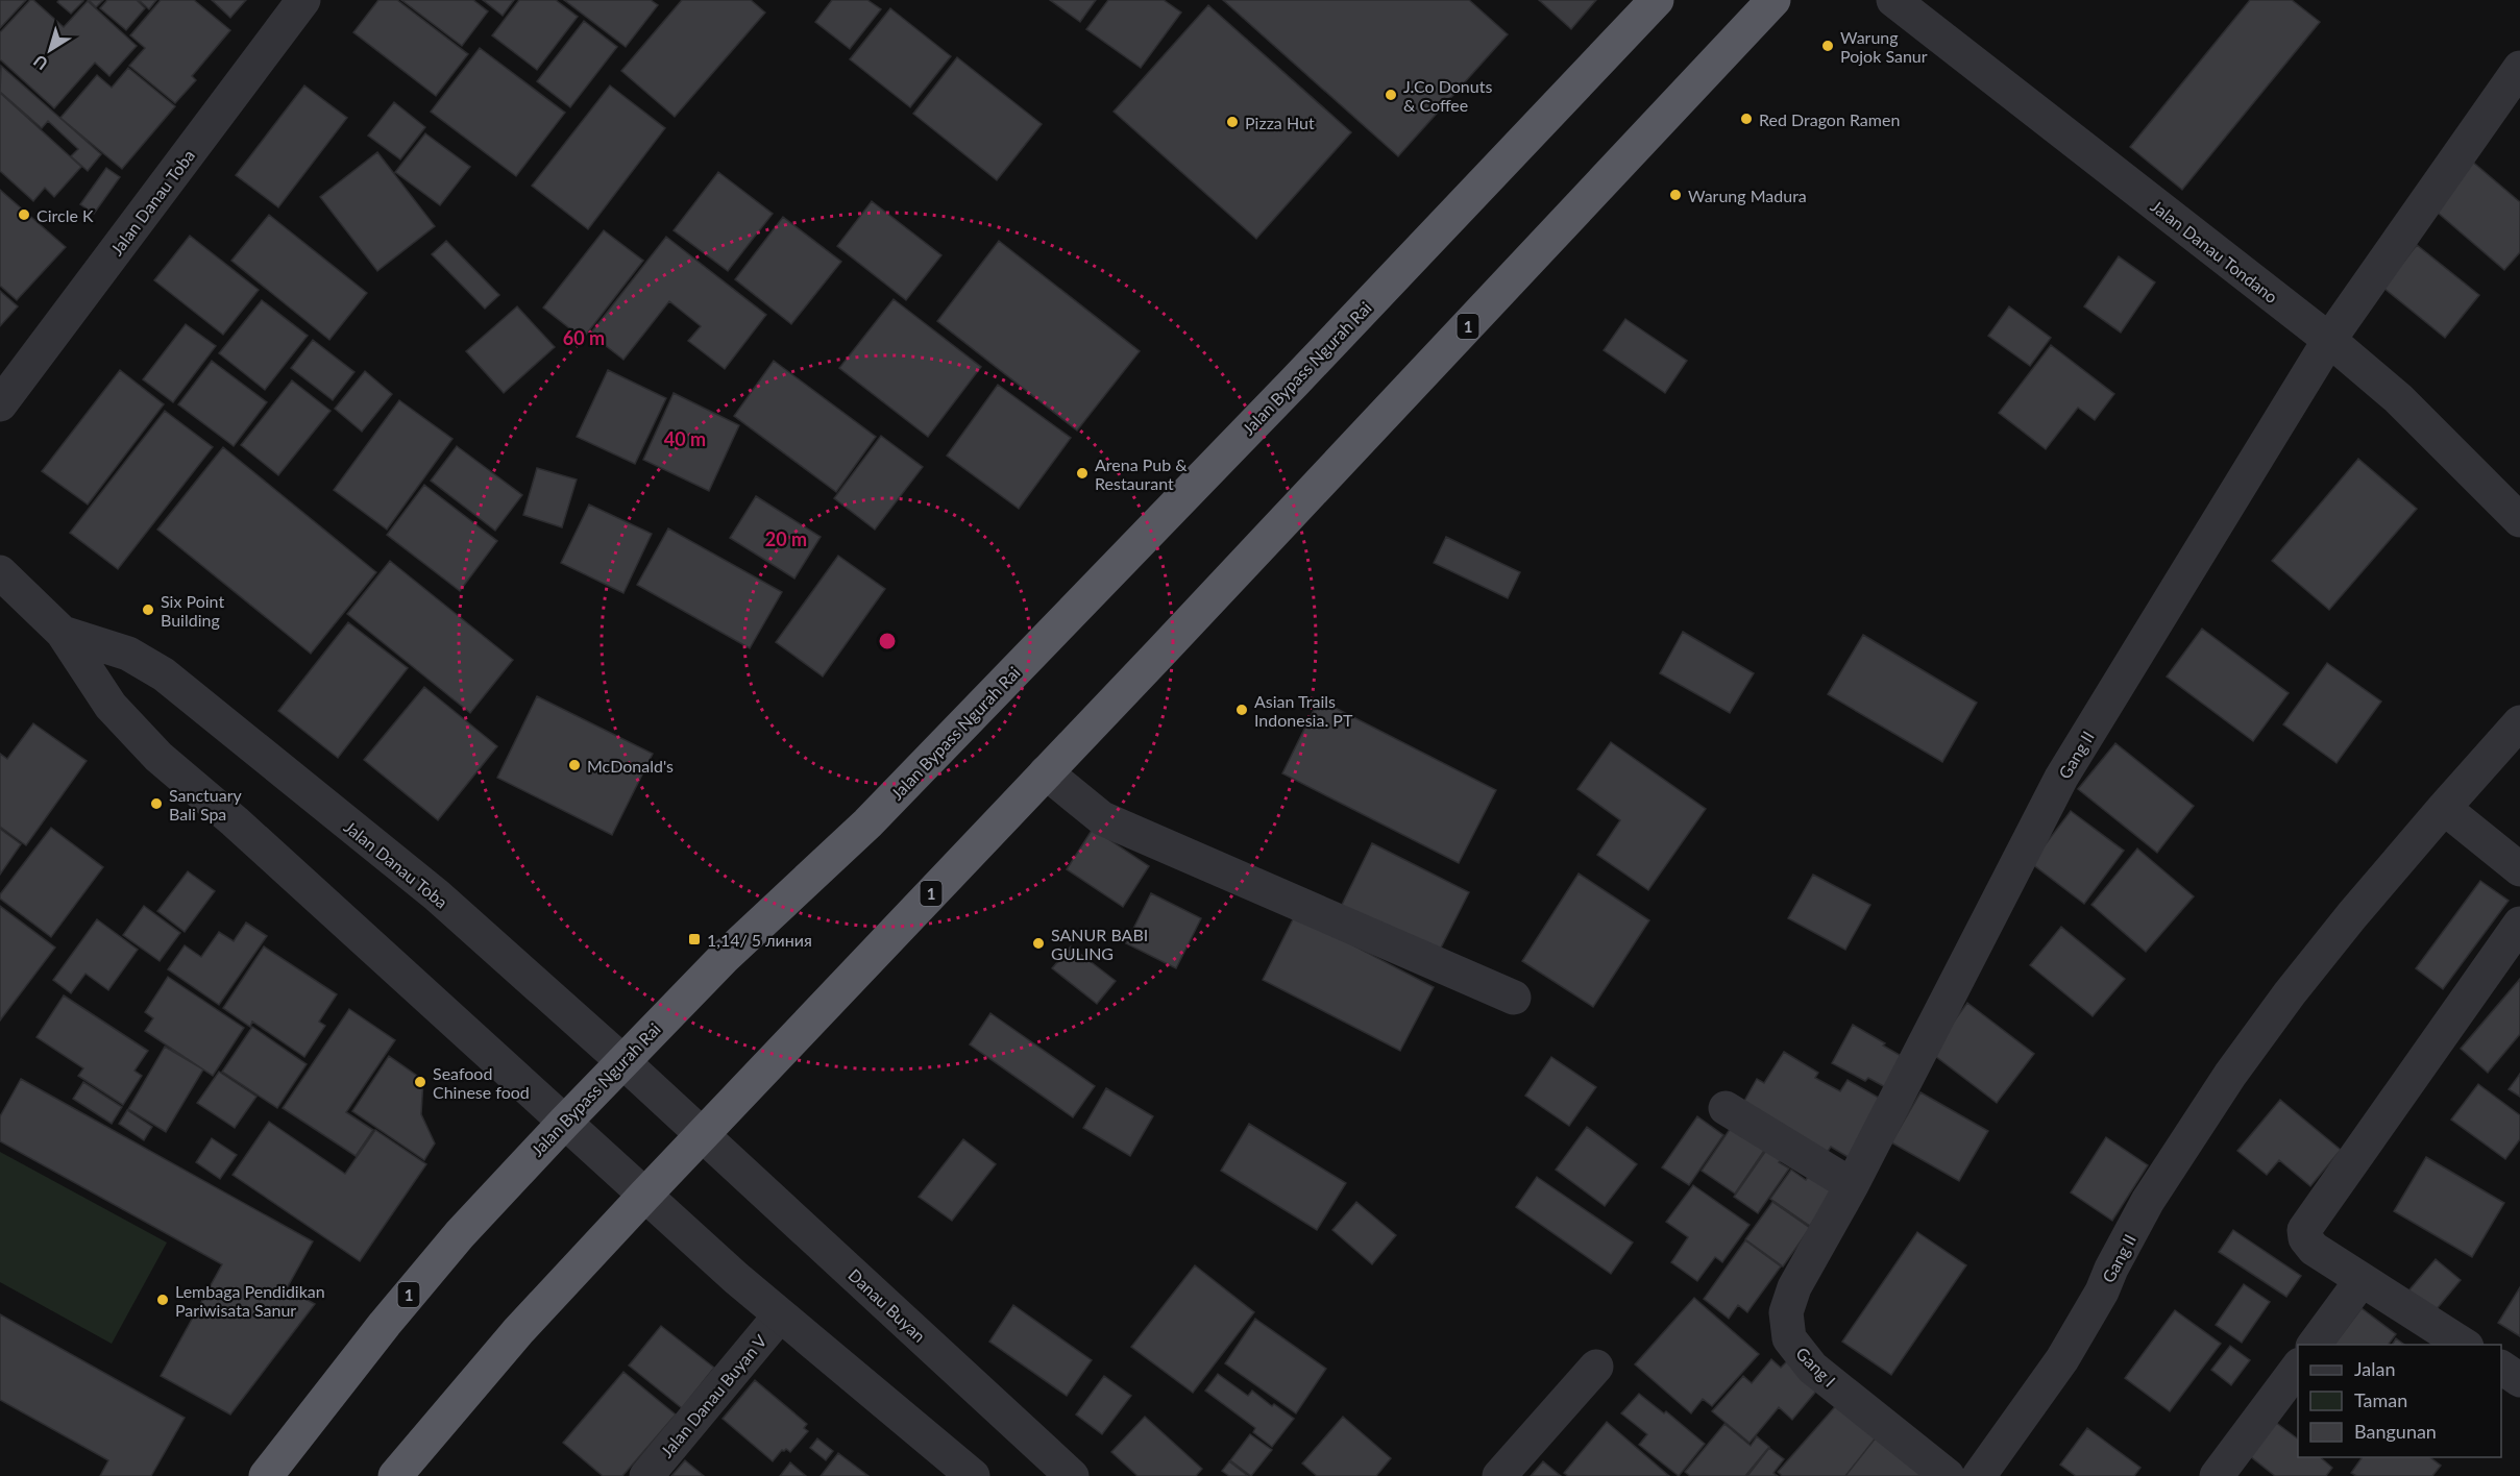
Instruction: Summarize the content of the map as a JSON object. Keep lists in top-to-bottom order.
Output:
{
  "streets": {
    "highway": ["1", "Jalan Bypass Ngurah Rai"],
    "street": [
      "Jalan Danau Toba",
      "Jalan Danau Tondano",
      "Gang II",
      "Danau Buyan",
      "Gang I",
      "Jalan Danau Buyan V"
    ]
  },
  "crossings": [
    ["Jalan Danau Toba", "1"],
    ["Jalan Danau Toba", "Jalan Bypass Ngurah Rai"],
    ["Jalan Danau Toba", "Danau Buyan"],
    ["Jalan Danau Tondano", "Gang II"],
    ["1", "Danau Buyan"],
    ["Gang II", "Gang I"]
  ],
  "places": {
    "other": [
      "Warung Pojok Sanur",
      "J.Co Donuts & Coffee",
      "Red Dragon Ramen",
      "Pizza Hut",
      "Warung Madura",
      "Circle K",
      "Arena Pub & Restaurant",
      "Six Point Building",
      "Asian Trails Indonesia. PT",
      "McDonald's",
      "Sanctuary Bali Spa",
      "SANUR BABI GULING",
      "Seafood Chinese food",
      "Lembaga Pendidikan Pariwisata Sanur"
    ],
    "transit": ["1,14/ 5 линия"]
  },
  "legend": ["Jalan", "Taman", "Bangunan"],
  "north": "bottom left",
  "rings": ["60 m", "40 m", "20 m"]
}
